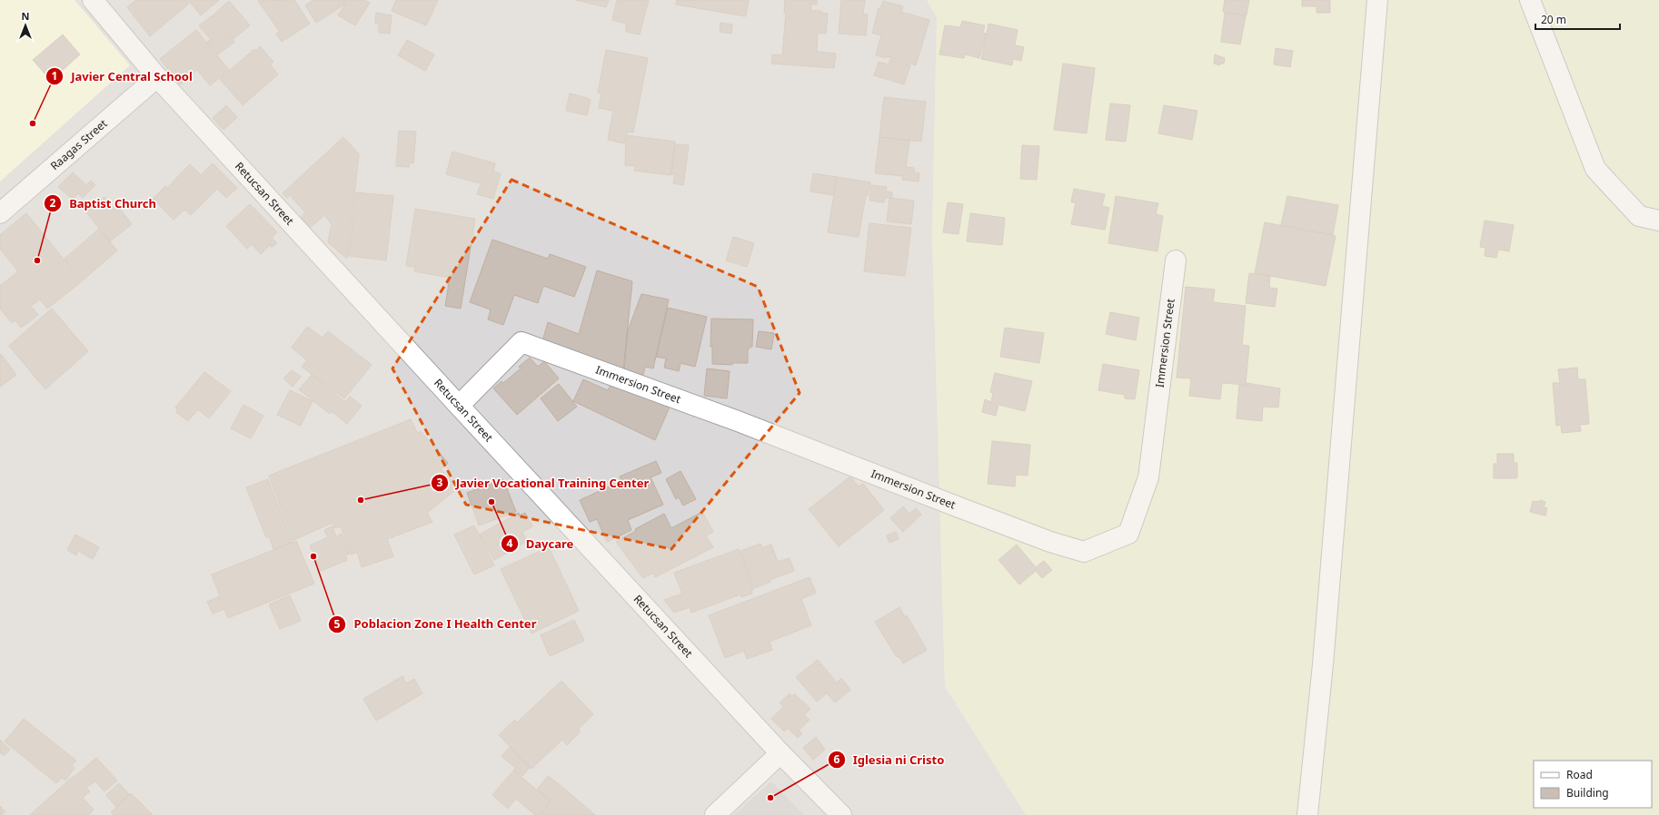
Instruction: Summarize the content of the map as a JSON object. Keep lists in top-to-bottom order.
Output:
{
  "streets": {
    "street": ["Raagas Street", "Retucsan Street", "Immersion Street"]
  },
  "crossings": [
    ["Raagas Street", "Retucsan Street"],
    ["Retucsan Street", "Immersion Street"]
  ],
  "places": [
    "Javier Central School",
    "Baptist Church",
    "Javier Vocational Training Center",
    "Daycare",
    "Poblacion Zone I Health Center",
    "Iglesia ni Cristo"
  ],
  "legend": ["Road", "Building"],
  "scale_bar": "20 m",
  "north": "top"
}
